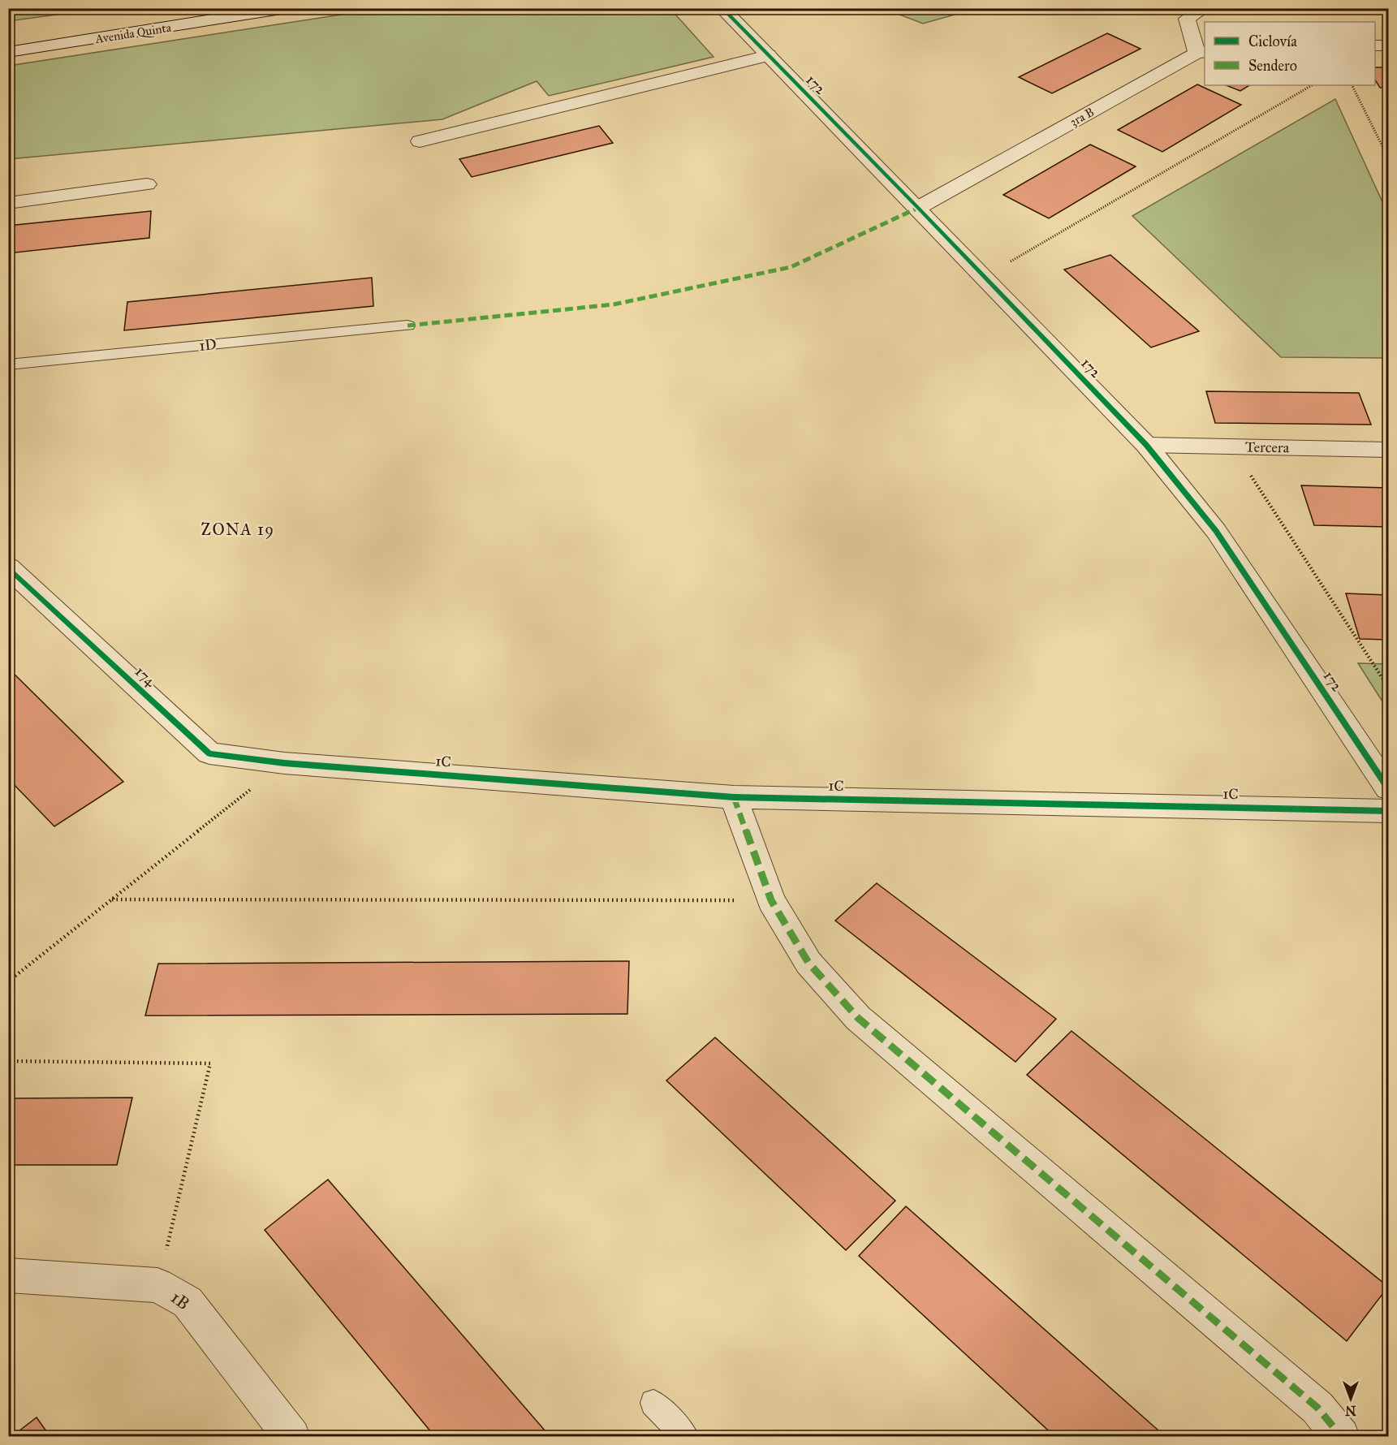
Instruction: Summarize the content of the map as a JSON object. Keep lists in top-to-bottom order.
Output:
{
  "streets": {
    "street": [
      "Avenida Quinta",
      "172",
      "3ra B",
      "Tercera",
      "174",
      "1C",
      "1B"
    ],
    "lane": ["1D"]
  },
  "crossings": [
    ["172", "3ra B"],
    ["172", "Tercera"],
    ["174", "1C"]
  ],
  "districts": ["ZONA 19"],
  "legend": ["Ciclovía", "Sendero"],
  "north": "bottom"
}
